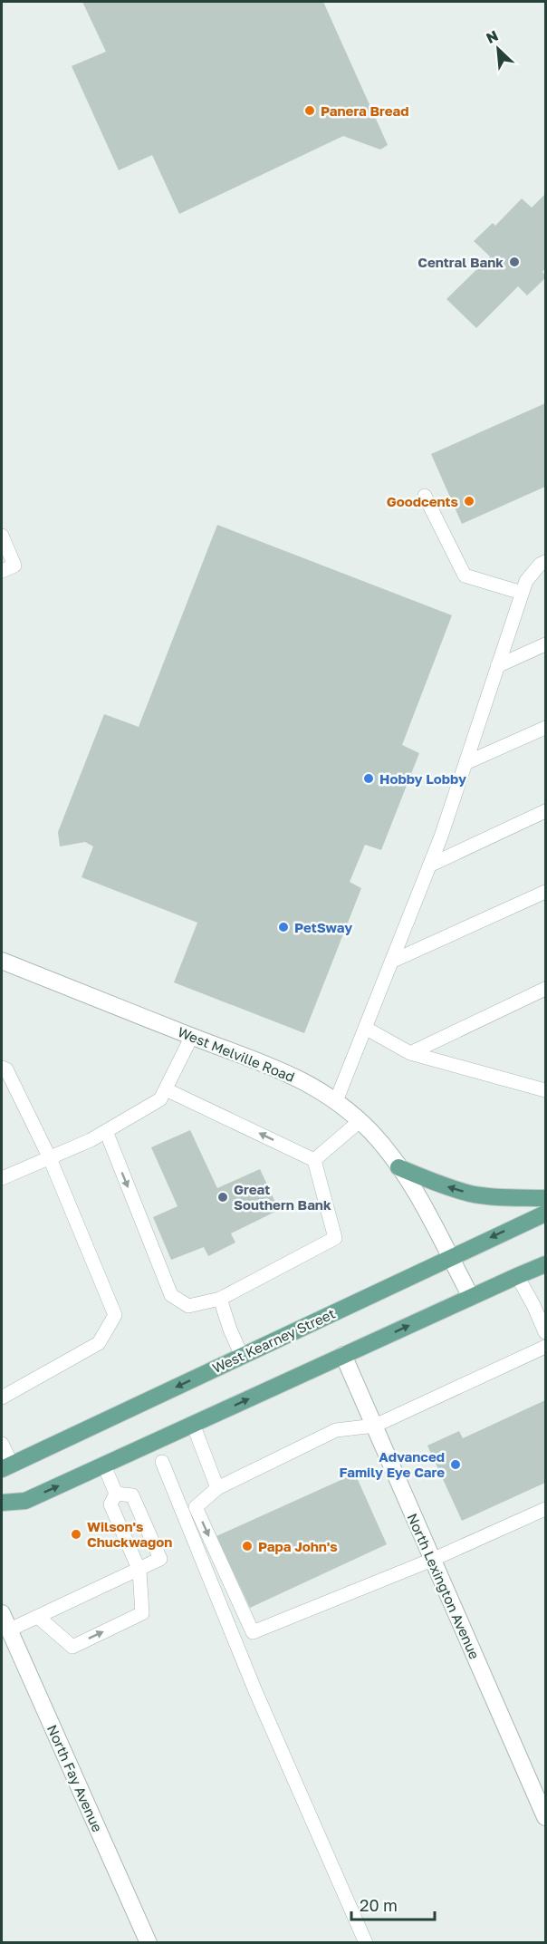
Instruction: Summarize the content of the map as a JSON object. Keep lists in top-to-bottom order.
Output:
{
  "streets": {
    "main road": ["West Kearney Street"],
    "street": ["West Melville Road", "North Lexington Avenue", "North Fay Avenue"]
  },
  "crossings": [
    ["West Melville Road", "West Kearney Street"]
  ],
  "places": [
    "Panera Bread",
    "Central Bank",
    "Goodcents",
    "Hobby Lobby",
    "PetSway",
    "Great Southern Bank",
    "Advanced Family Eye Care",
    "Wilson's Chuckwagon",
    "Papa John's"
  ],
  "scale_bar": "20 m",
  "north": "top left"
}
